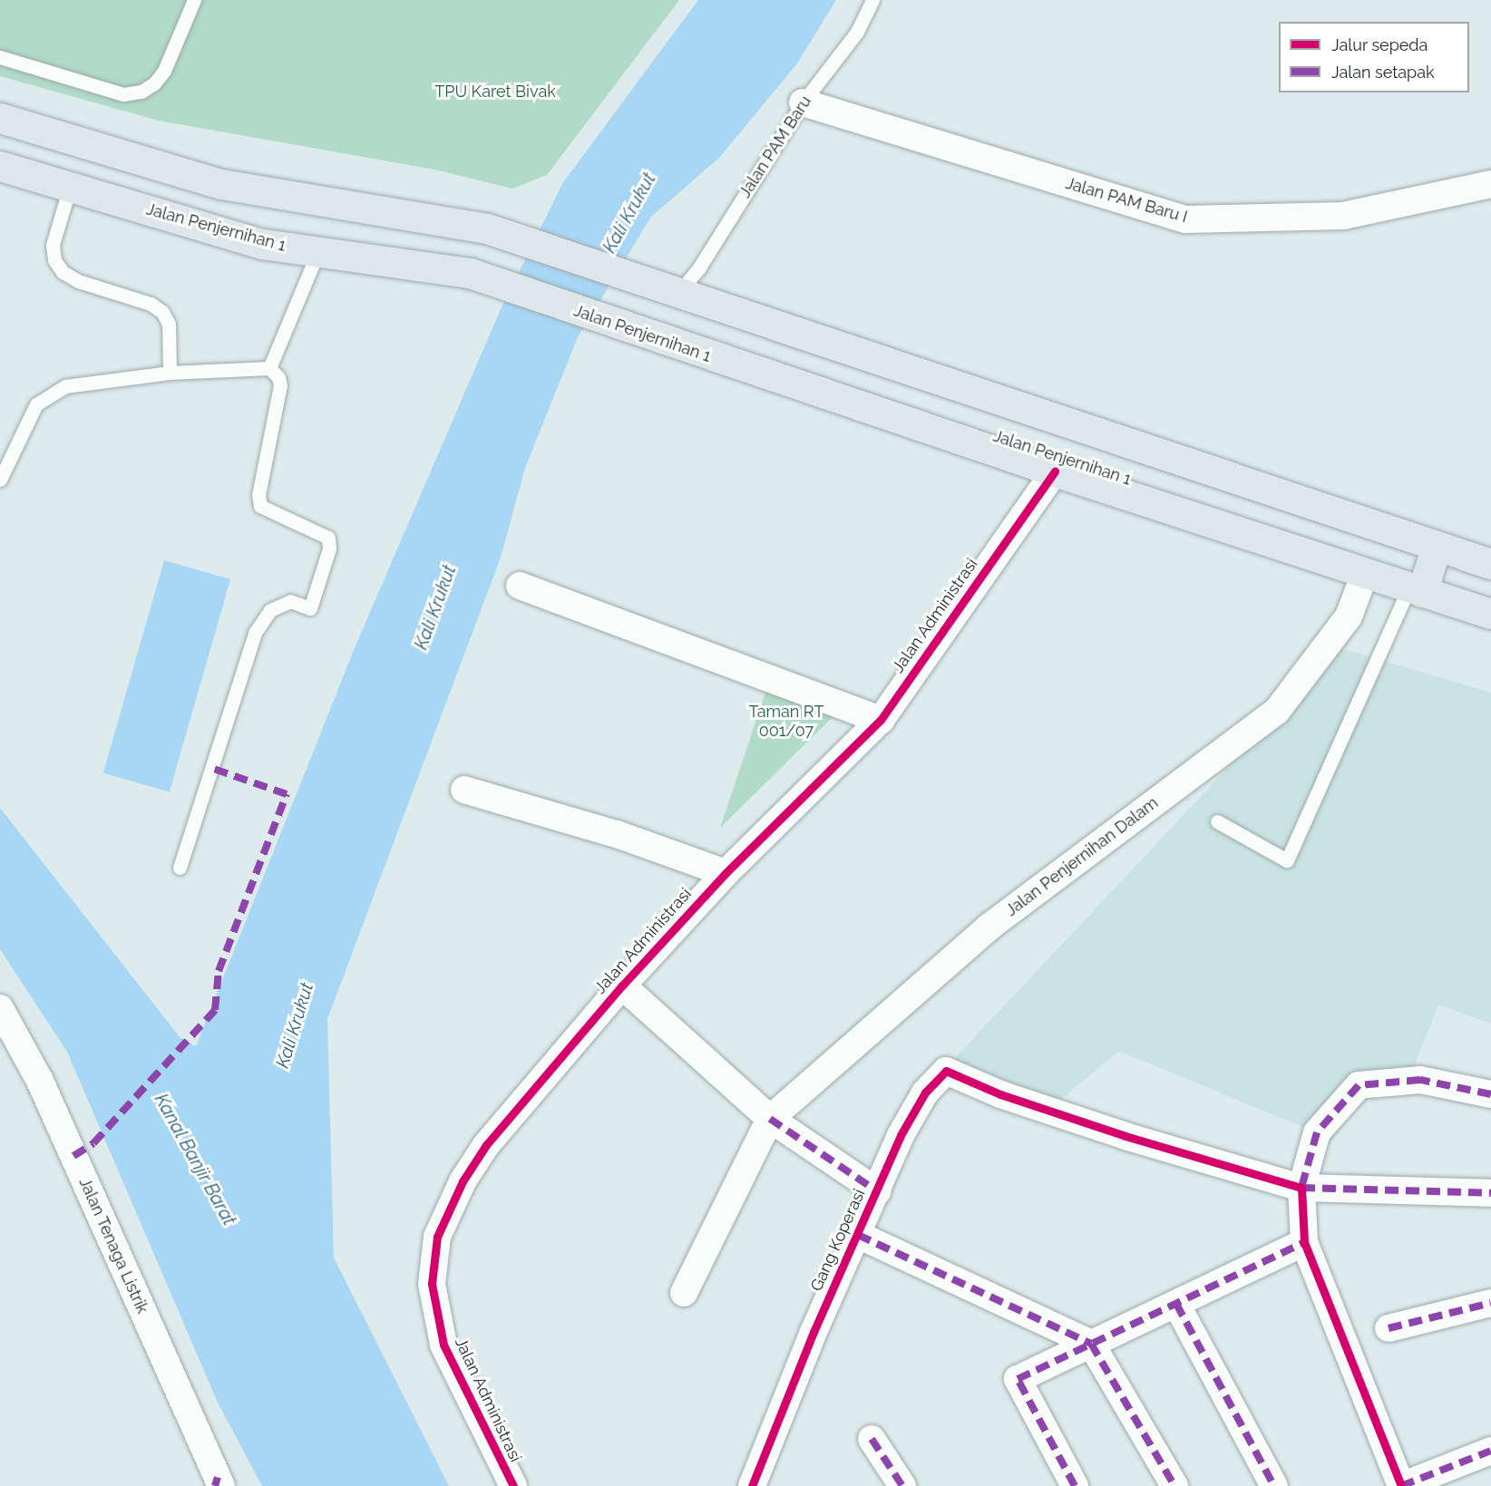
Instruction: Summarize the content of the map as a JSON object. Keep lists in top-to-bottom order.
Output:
{
  "streets": {
    "main road": ["Jalan Penjernihan 1"],
    "street": [
      "Jalan PAM Baru I",
      "Jalan Administrasi",
      "Jalan Penjernihan Dalam",
      "Gang Koperasi",
      "Jalan Tenaga Listrik"
    ],
    "lane": ["Jalan PAM Baru"]
  },
  "crossings": [
    ["Jalan PAM Baru", "Jalan PAM Baru I"],
    ["Jalan PAM Baru", "Jalan Penjernihan 1"],
    ["Jalan Penjernihan 1", "Jalan Administrasi"],
    ["Jalan Penjernihan 1", "Jalan Penjernihan Dalam"]
  ],
  "water": ["Kali Krukut", "Kanal Banjir Barat"],
  "parks": ["TPU Karet Bivak", "Taman RT 001/07"],
  "legend": ["Jalur sepeda", "Jalan setapak"]
}
